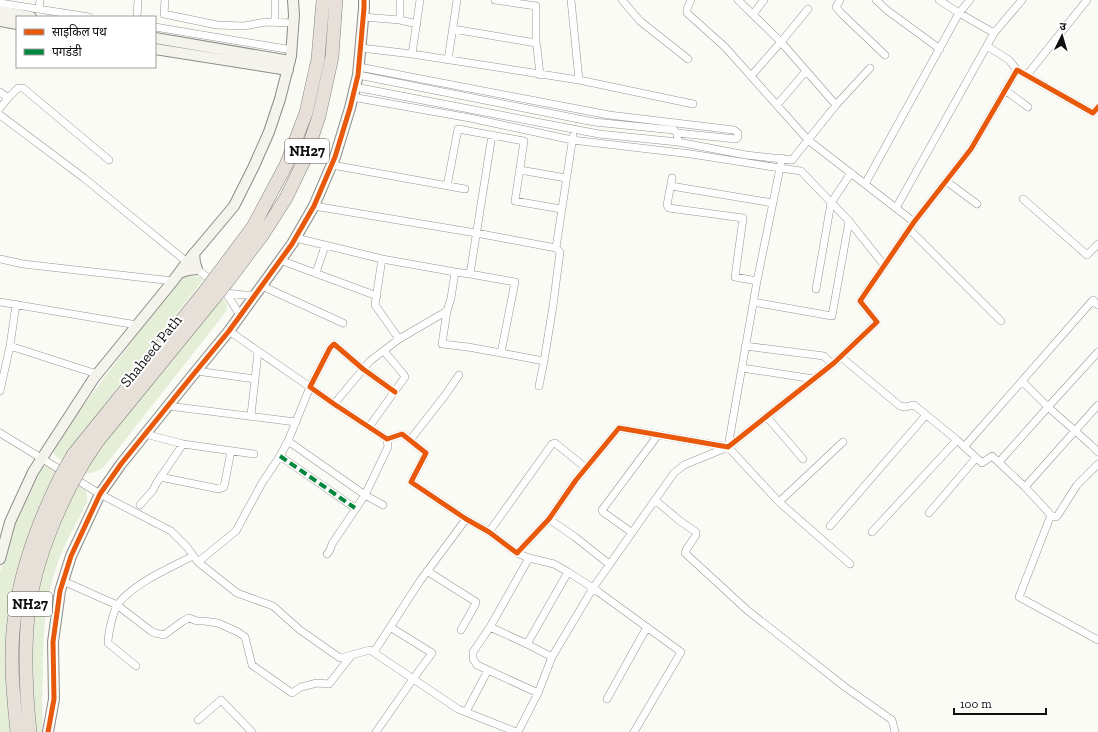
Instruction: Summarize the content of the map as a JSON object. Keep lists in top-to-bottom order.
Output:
{
  "streets": {
    "highway": ["NH27", "Shaheed Path"]
  },
  "legend": ["साइकिल पथ", "पगडंडी"],
  "scale_bar": "100 m",
  "north": "top"
}
